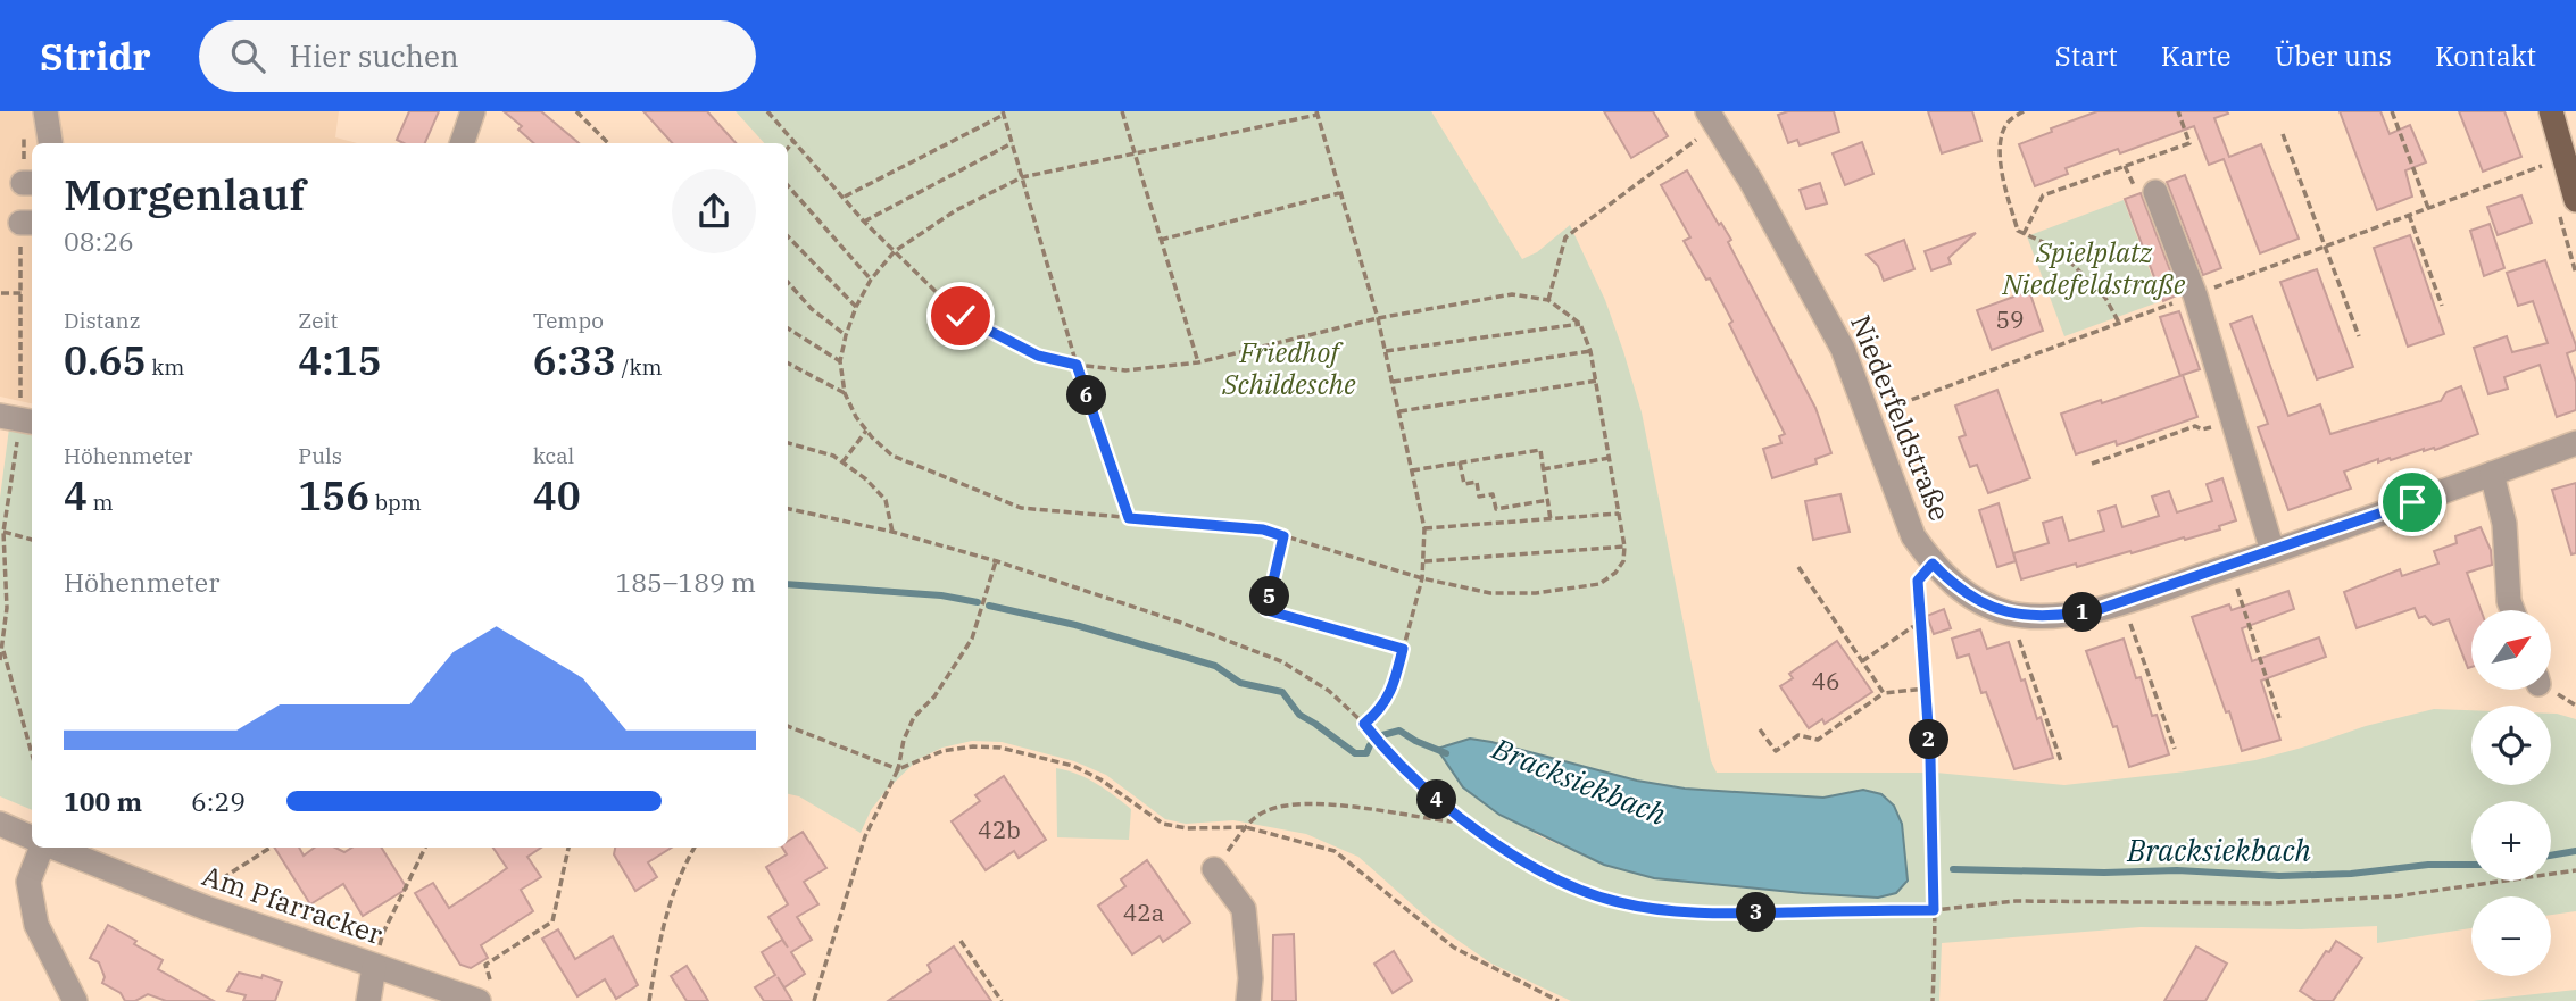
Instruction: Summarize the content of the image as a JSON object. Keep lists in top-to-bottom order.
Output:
{
  "streets": {
    "street": ["Niederfeldstraße", "Am Pfarracker"]
  },
  "water": ["Bracksiekbach"],
  "parks": ["Spielplatz Niedefeldstraße", "Friedhof Schildesche"],
  "house_numbers": [
    "59",
    "46",
    "42b",
    "42a"
  ],
  "north": "top right",
  "page": {
    "header": "Stridr",
    "search": "Hier suchen",
    "nav": [
      "Start",
      "Karte",
      "Über uns",
      "Kontakt"
    ],
    "heading": ["Morgenlauf", "08:26"],
    "stats": [
      ["Distanz", "0.65 km"],
      ["Zeit", "4:15"],
      ["Tempo", "6:33 /km"],
      ["Höhenmeter", "4 m"],
      ["Puls", "156 bpm"],
      ["kcal", "40"]
    ],
    "pins": [
      "6",
      "5",
      "1",
      "2",
      "4",
      "3"
    ],
    "chart": ["Höhenmeter", "185–189 m"],
    "map_buttons": ["+", "−"],
    "list": [
      {
        "name": "100 m",
        "note": "6:29"
      }
    ]
  }
}
